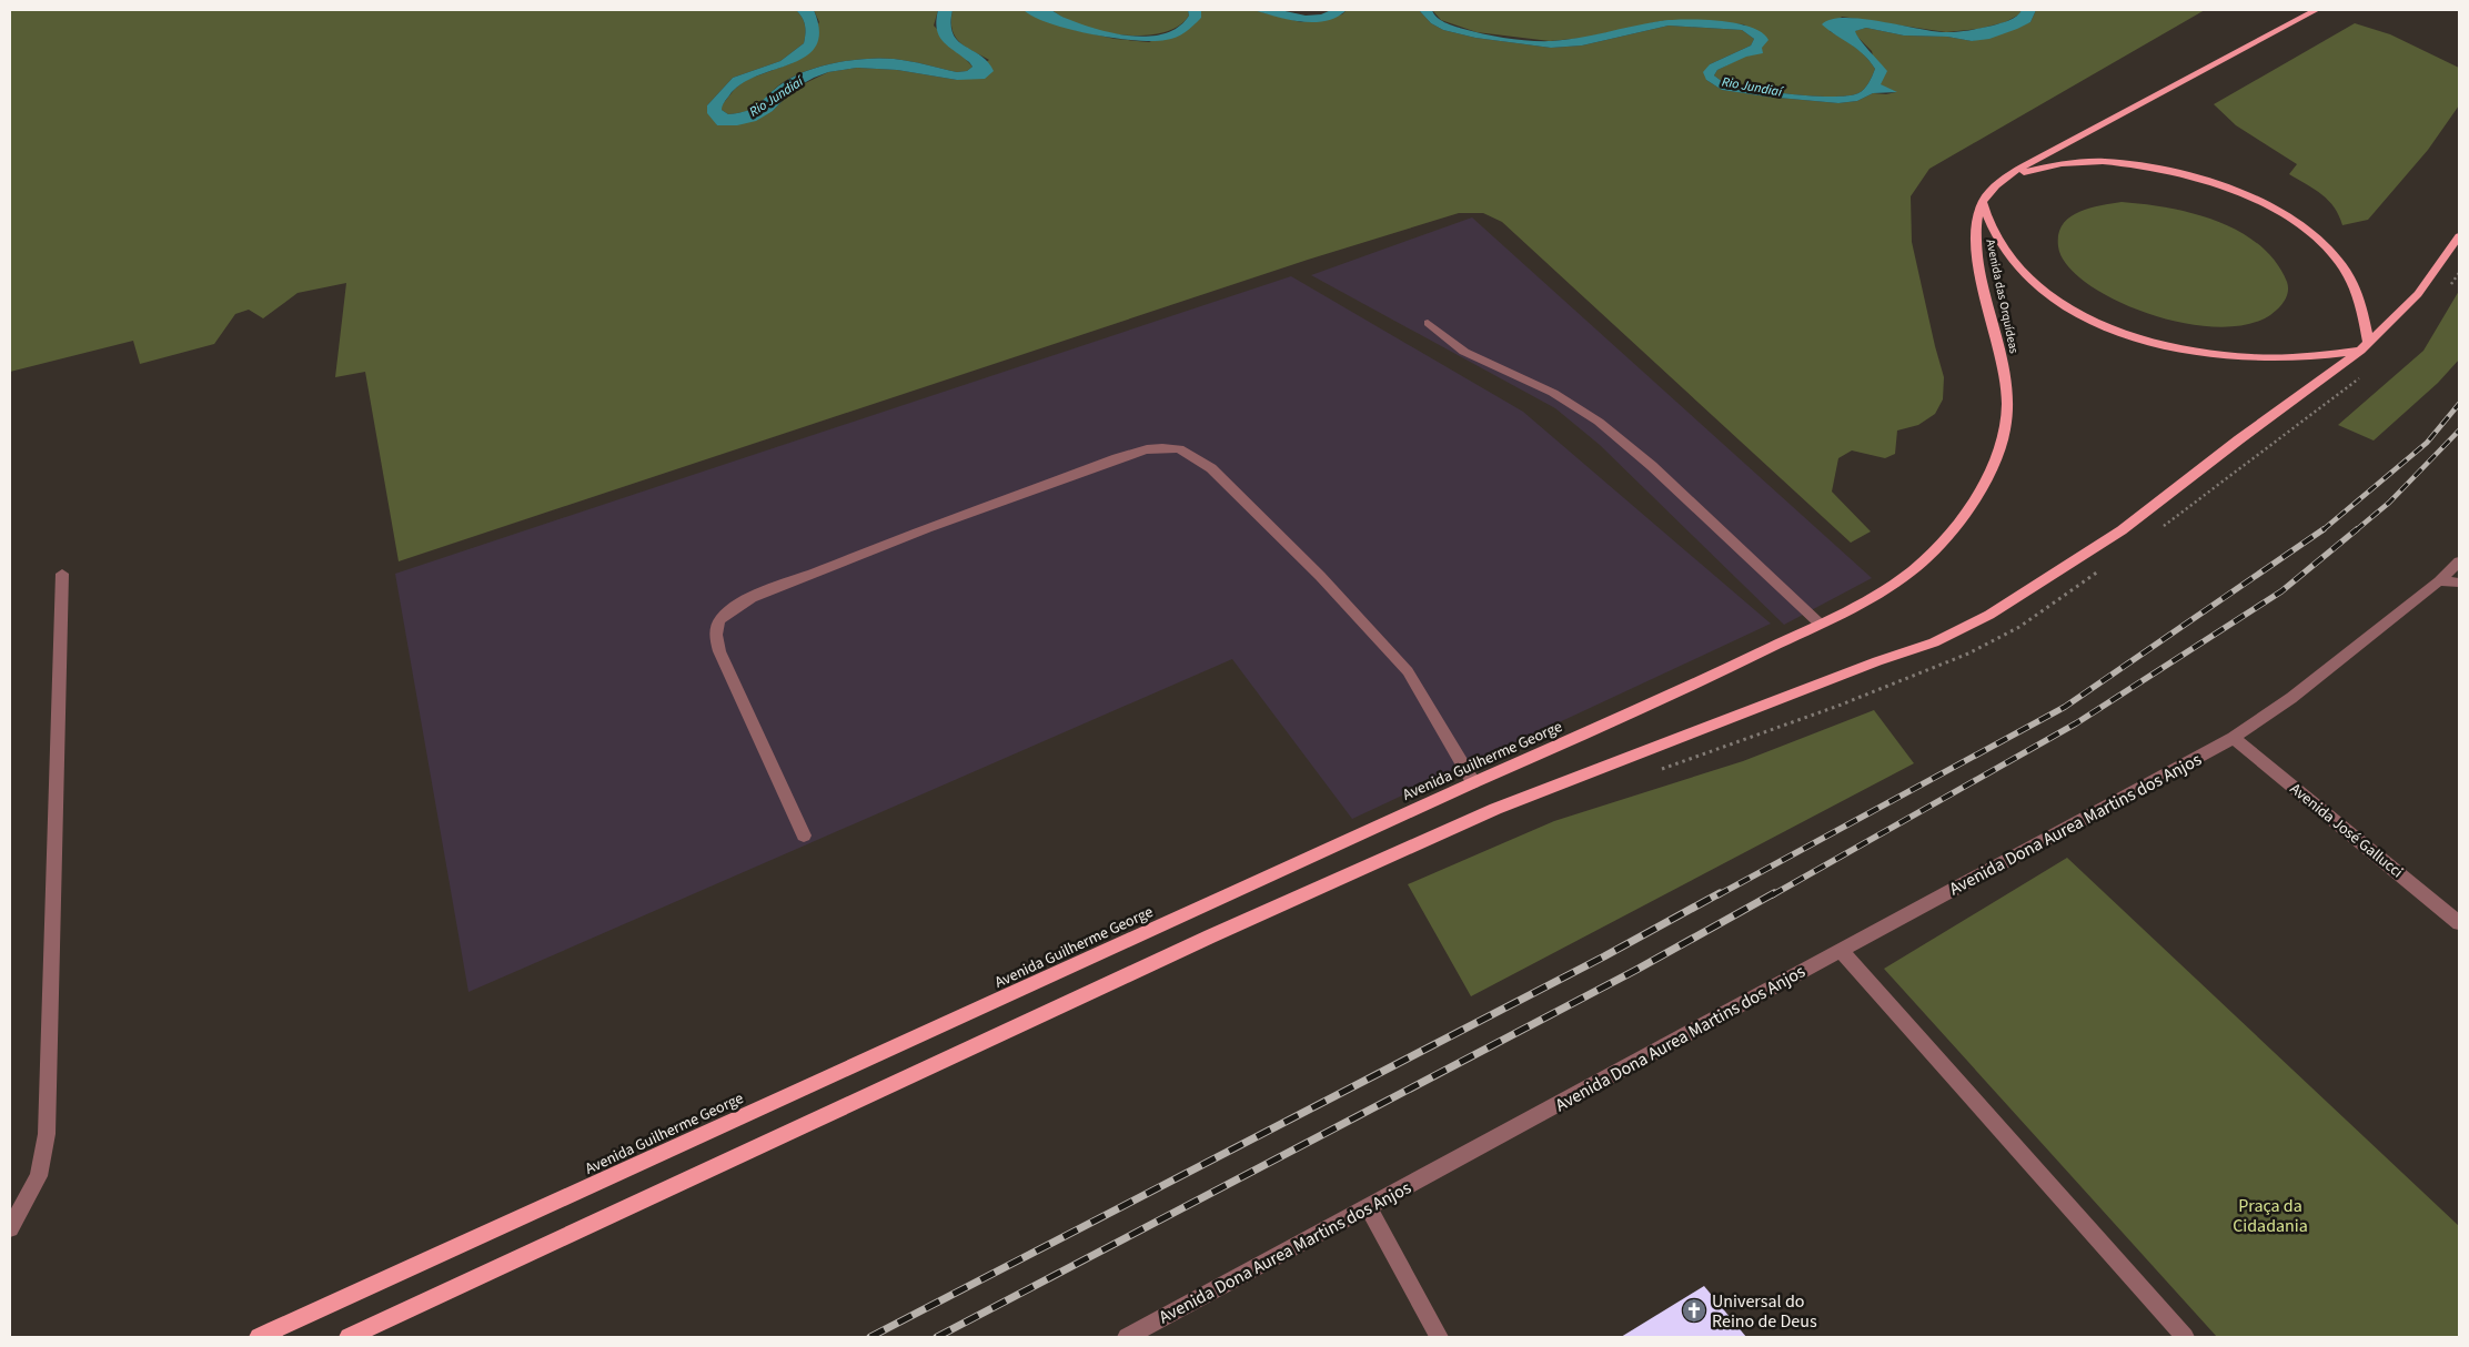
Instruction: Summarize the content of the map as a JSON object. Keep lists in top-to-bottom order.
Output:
{
  "streets": {
    "main road": ["Avenida das Orquídeas", "Avenida Guilherme George"],
    "street": ["Avenida Dona Aurea Martins dos Anjos", "Avenida José Gallucci"]
  },
  "crossings": [
    ["Avenida das Orquídeas", "Avenida Guilherme George"],
    ["Avenida Dona Aurea Martins dos Anjos", "Avenida José Gallucci"]
  ],
  "water": ["Rio Jundiaí"],
  "parks": ["Praça da Cidadania"],
  "places": {
    "church": ["Universal do Reino de Deus"]
  }
}
